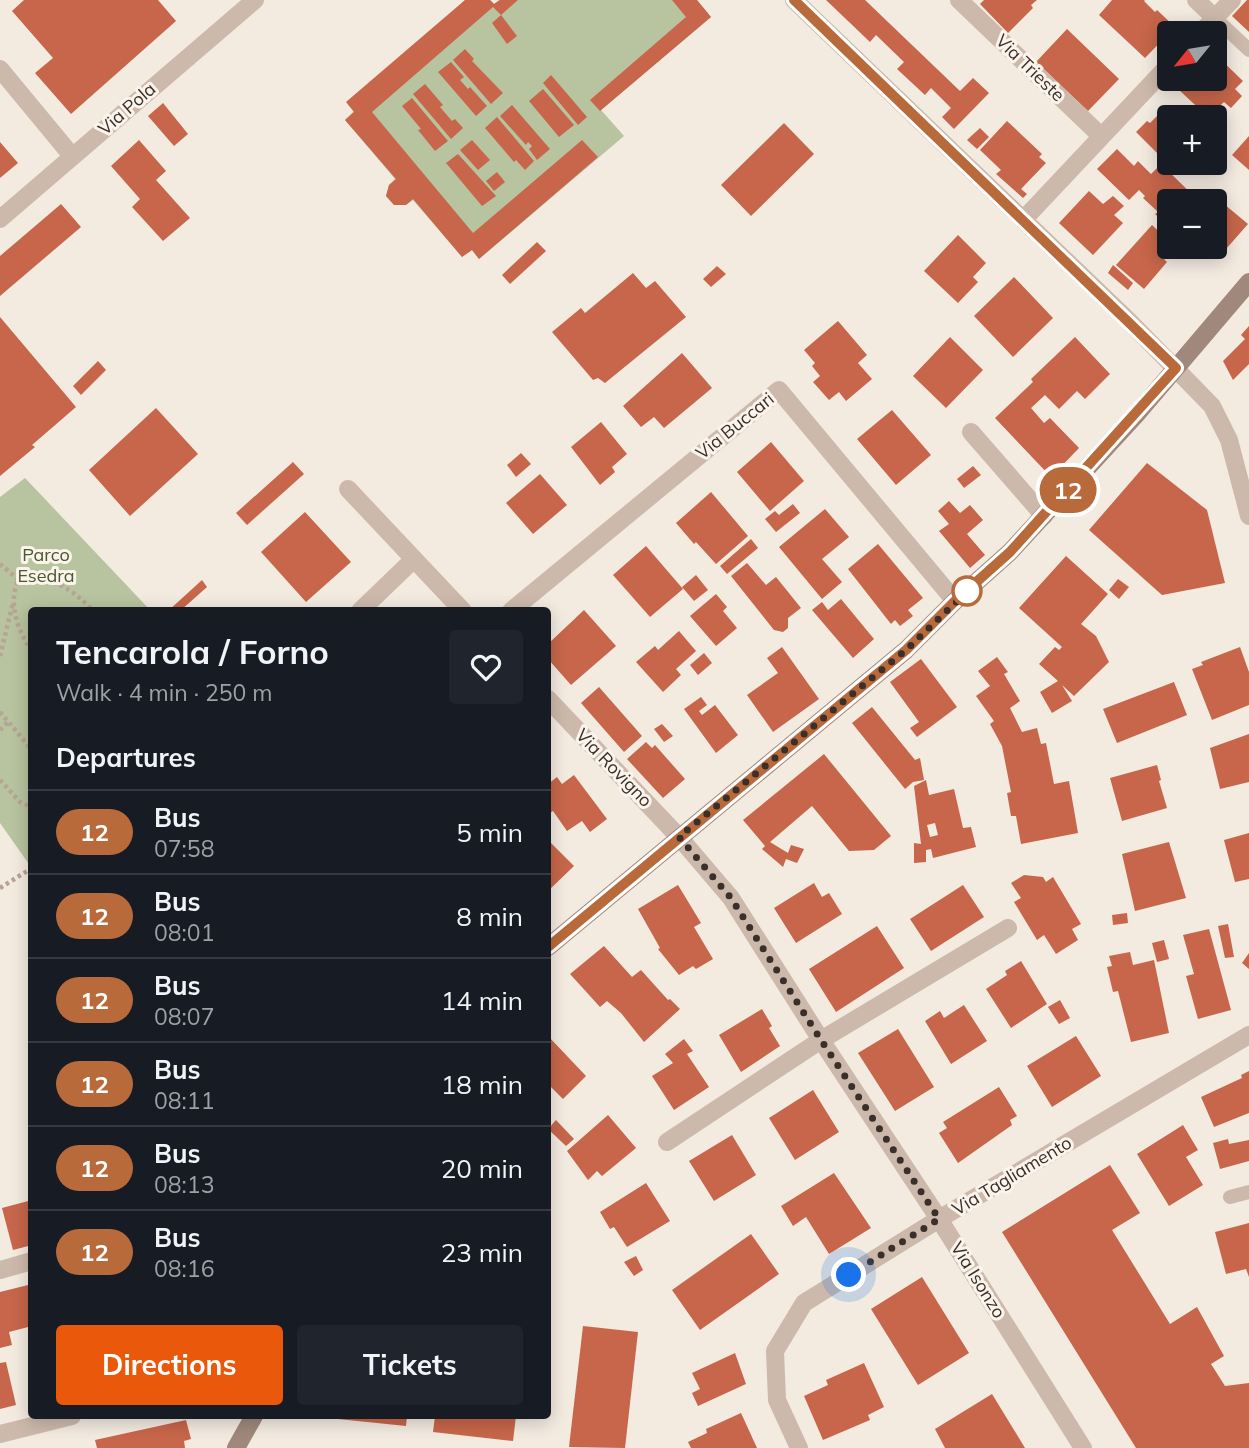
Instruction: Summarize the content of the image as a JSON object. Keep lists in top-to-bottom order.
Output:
{
  "streets": {
    "street": [
      "Via Trieste",
      "Via Pola",
      "Via Buccari",
      "Via Rovigno",
      "Via Tagliamento",
      "Via Isonzo"
    ]
  },
  "crossings": [
    ["Via Rovigno", "Via Isonzo"],
    ["Via Tagliamento", "Via Isonzo"]
  ],
  "parks": ["Parco Esedra"],
  "lines": ["bus line 12"],
  "north": "bottom left",
  "page": {
    "on_map": "12",
    "map_buttons": ["+", "−"],
    "heading": [
      ["Tencarola / Forno", "Walk · 4 min · 250 m"],
      "Departures"
    ],
    "list": [
      {
        "mark": "12",
        "name": "Bus",
        "note": "07:58",
        "value": "5 min"
      },
      {
        "mark": "12",
        "name": "Bus",
        "note": "08:01",
        "value": "8 min"
      },
      {
        "mark": "12",
        "name": "Bus",
        "note": "08:07",
        "value": "14 min"
      },
      {
        "mark": "12",
        "name": "Bus",
        "note": "08:11",
        "value": "18 min"
      },
      {
        "mark": "12",
        "name": "Bus",
        "note": "08:13",
        "value": "20 min"
      },
      {
        "mark": "12",
        "name": "Bus",
        "note": "08:16",
        "value": "23 min"
      }
    ],
    "buttons": ["Directions", "Tickets"]
  }
}
